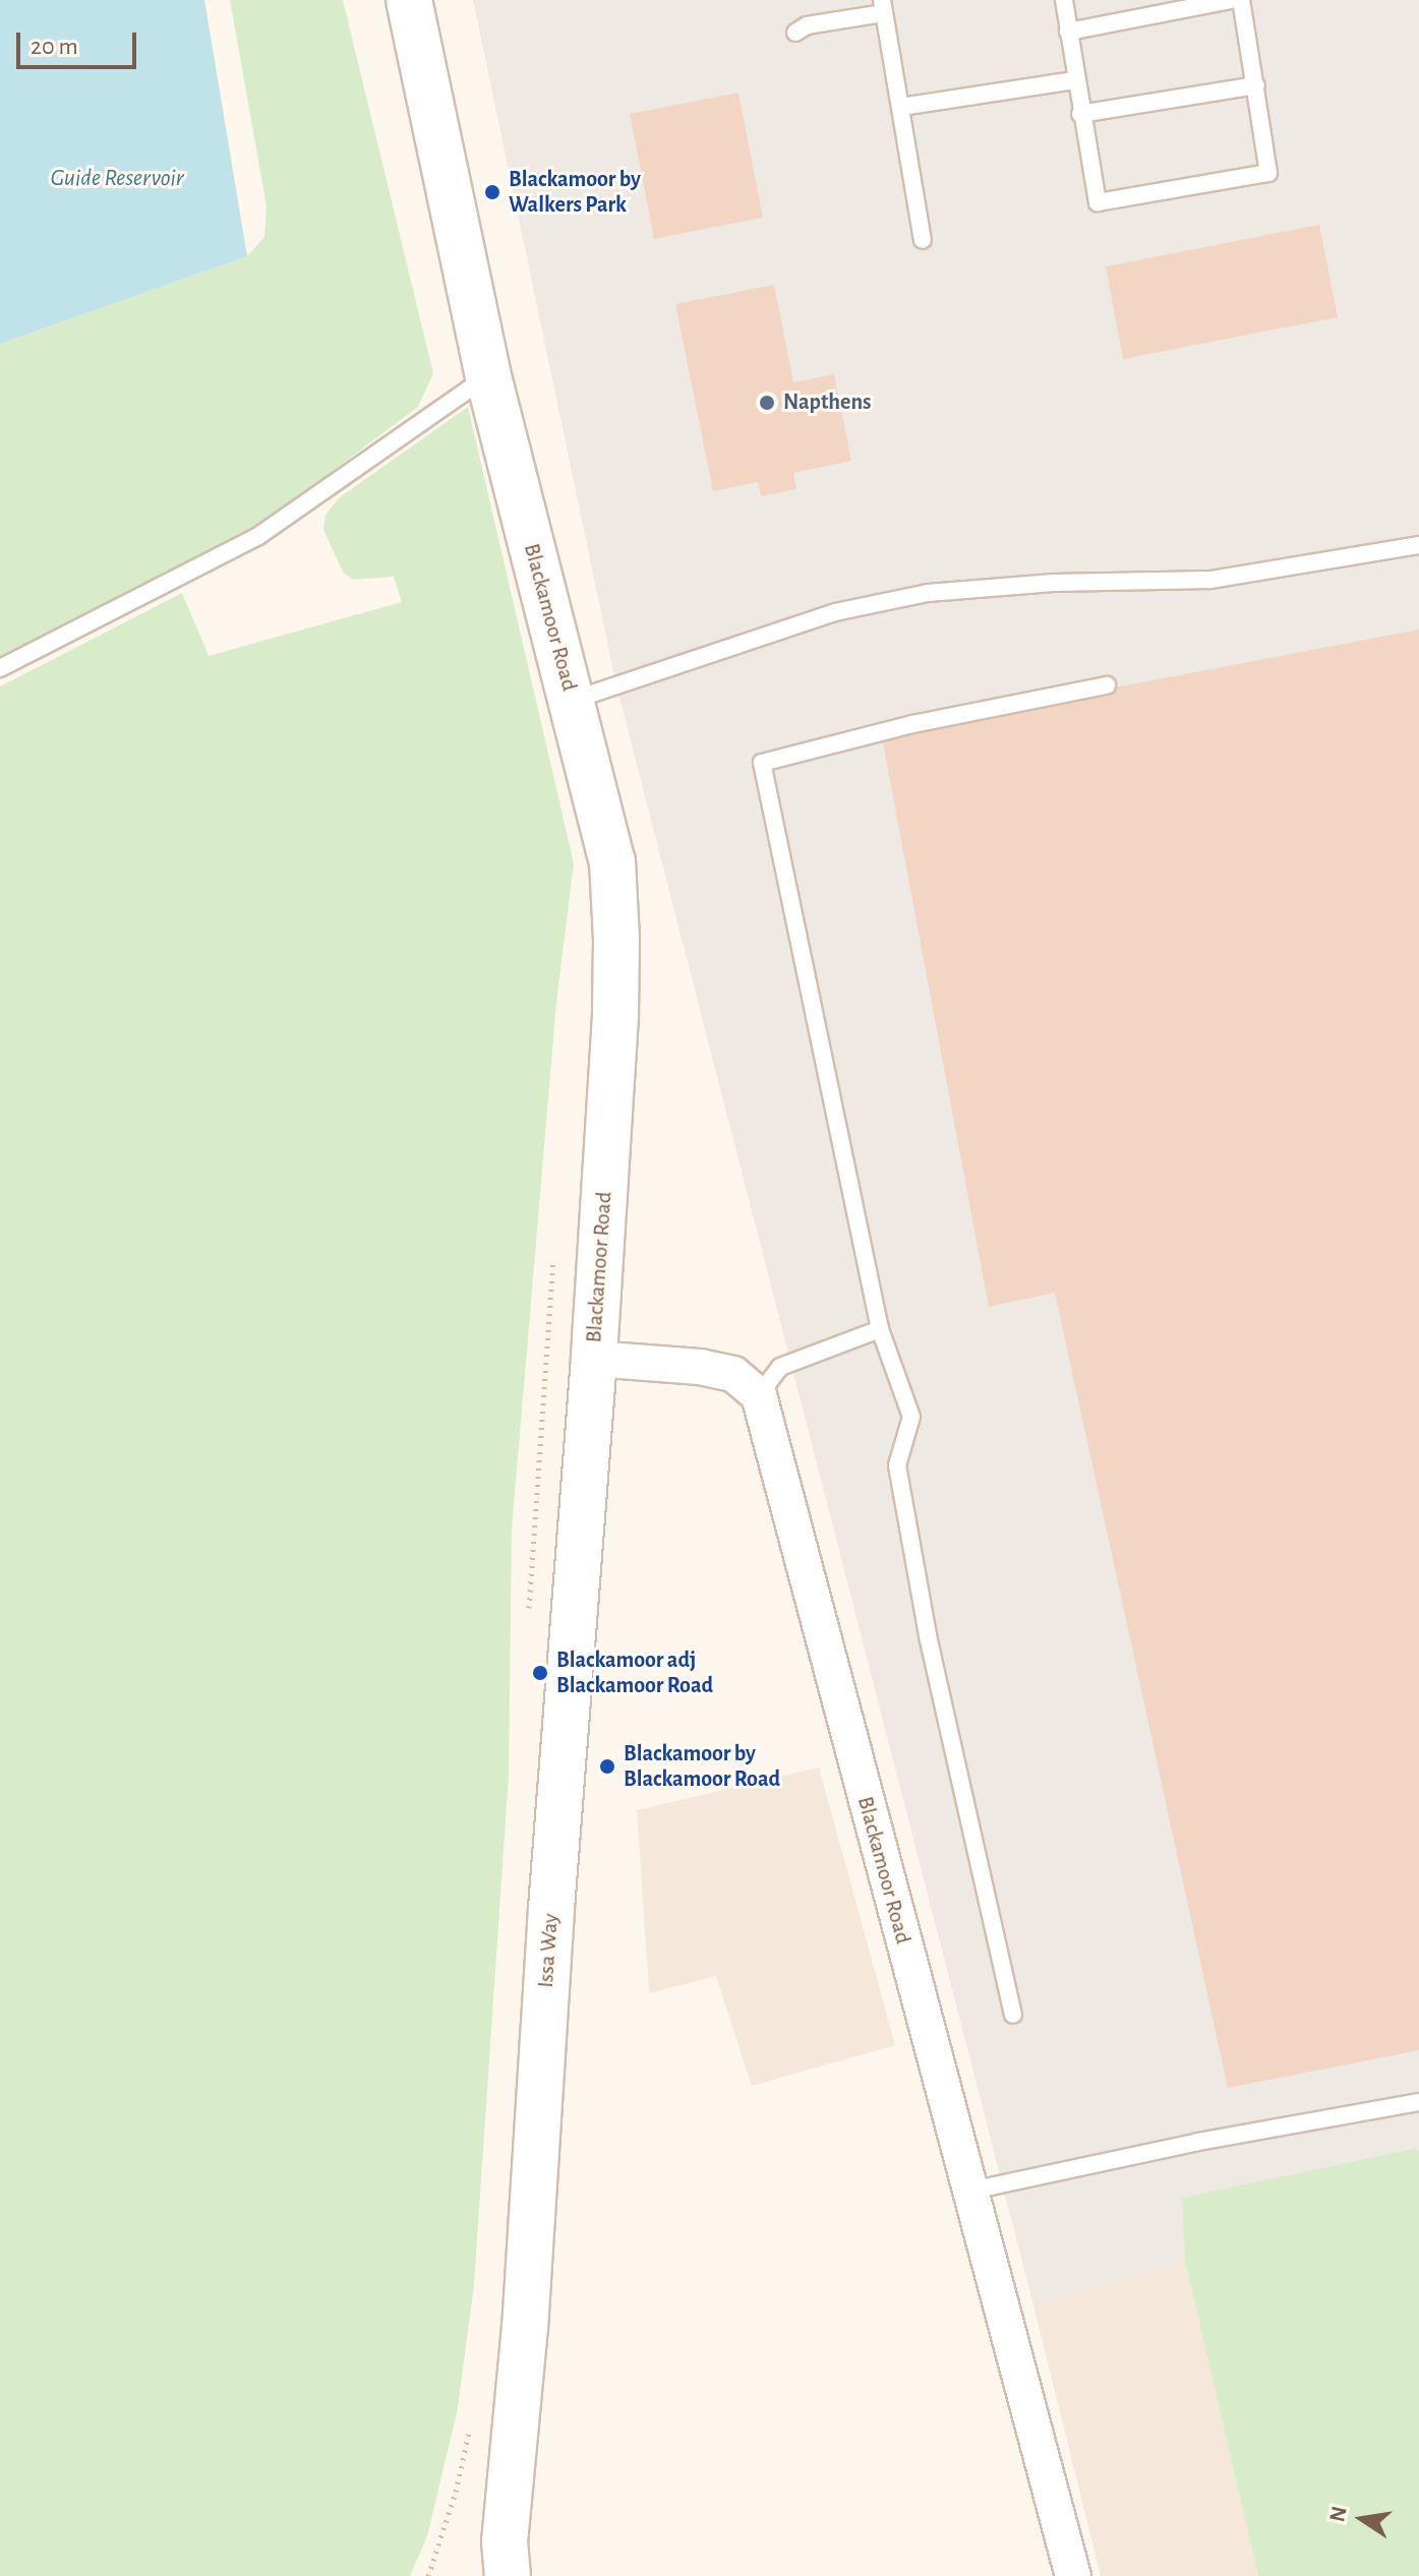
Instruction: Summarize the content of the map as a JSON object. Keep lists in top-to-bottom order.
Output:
{
  "streets": {
    "main road": ["Blackamoor Road", "Issa Way"]
  },
  "crossings": [
    ["Blackamoor Road", "Issa Way"]
  ],
  "water": ["Guide Reservoir"],
  "places": [
    "Blackamoor by Walkers Park",
    "Napthens",
    "Blackamoor adj Blackamoor Road",
    "Blackamoor by Blackamoor Road"
  ],
  "scale_bar": "20 m",
  "north": "left"
}
